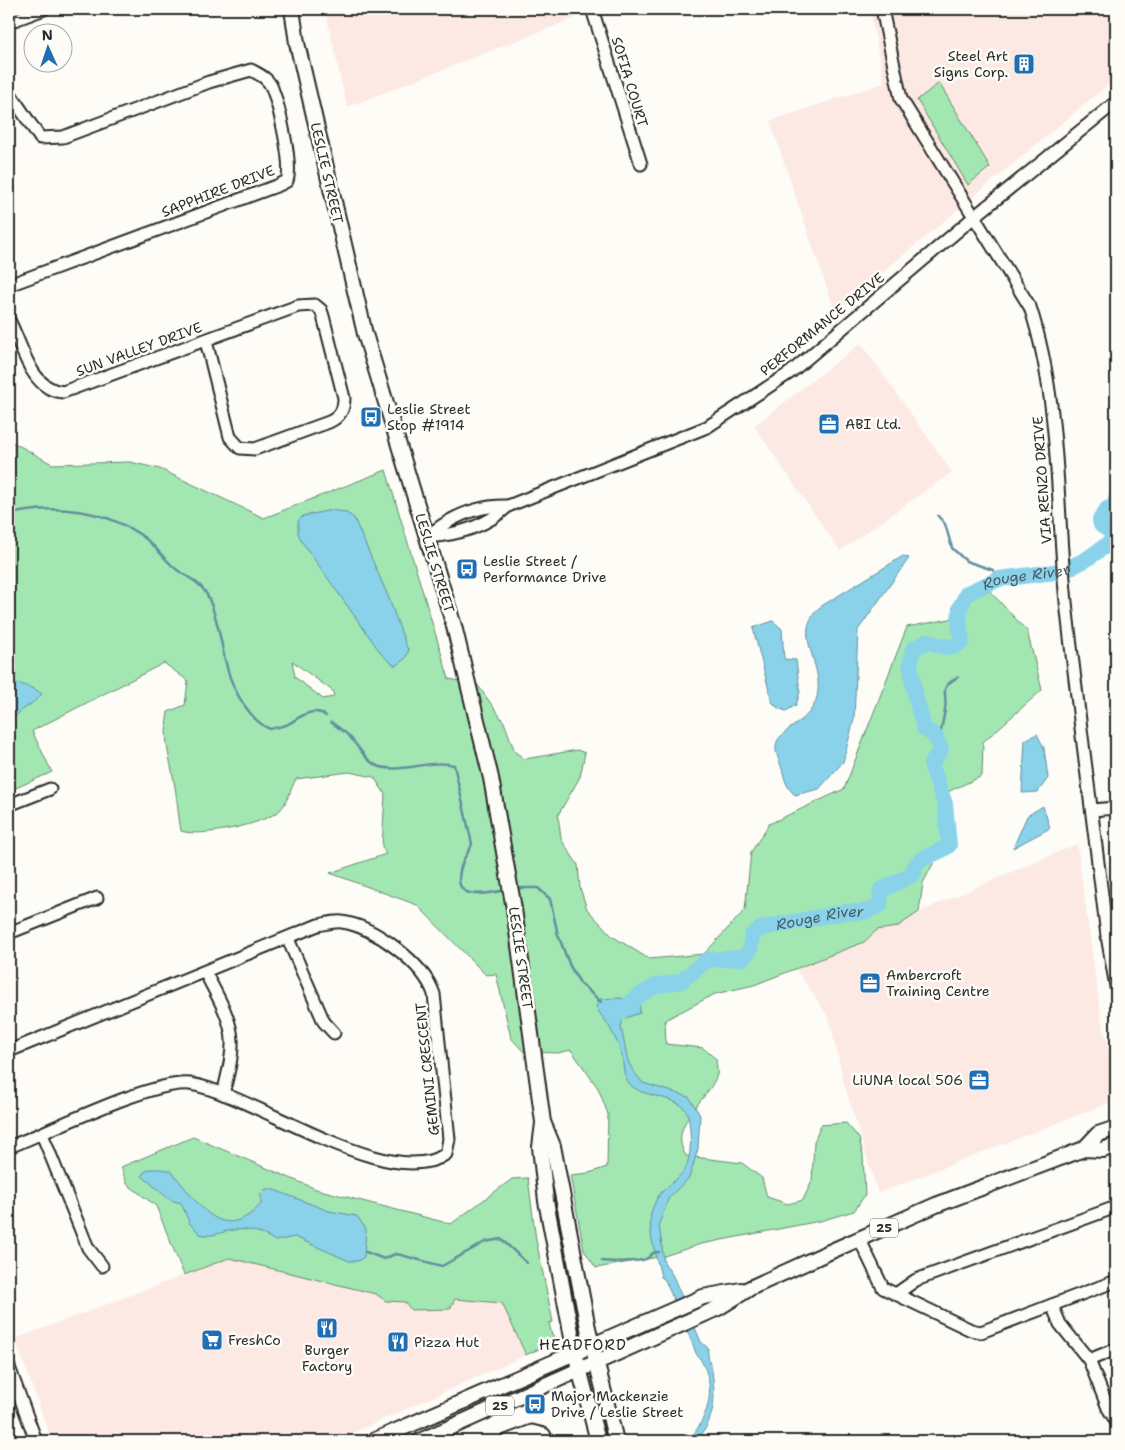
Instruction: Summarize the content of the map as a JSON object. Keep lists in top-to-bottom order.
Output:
{
  "streets": {
    "main road": ["LESLIE STREET", "25"],
    "street": [
      "SOFIA COURT",
      "SAPPHIRE DRIVE",
      "PERFORMANCE DRIVE",
      "SUN VALLEY DRIVE",
      "VIA RENZO DRIVE",
      "GEMINI CRESCENT"
    ]
  },
  "crossings": [
    ["LESLIE STREET", "PERFORMANCE DRIVE"],
    ["LESLIE STREET", "25"],
    ["PERFORMANCE DRIVE", "VIA RENZO DRIVE"]
  ],
  "districts": ["HEADFORD"],
  "water": ["Rouge River"],
  "places": {
    "building": ["Steel Art Signs Corp."],
    "bus stop": ["Leslie Street Stop #1914", "Leslie Street / Performance Drive", "Major Mackenzie Drive / Leslie Street"],
    "office": ["ABI Ltd.", "Ambercroft Training Centre", "LiUNA local 506"],
    "restaurant": ["Burger Factory", "Pizza Hut"],
    "supermarket": ["FreshCo"]
  },
  "north": "top"
}
